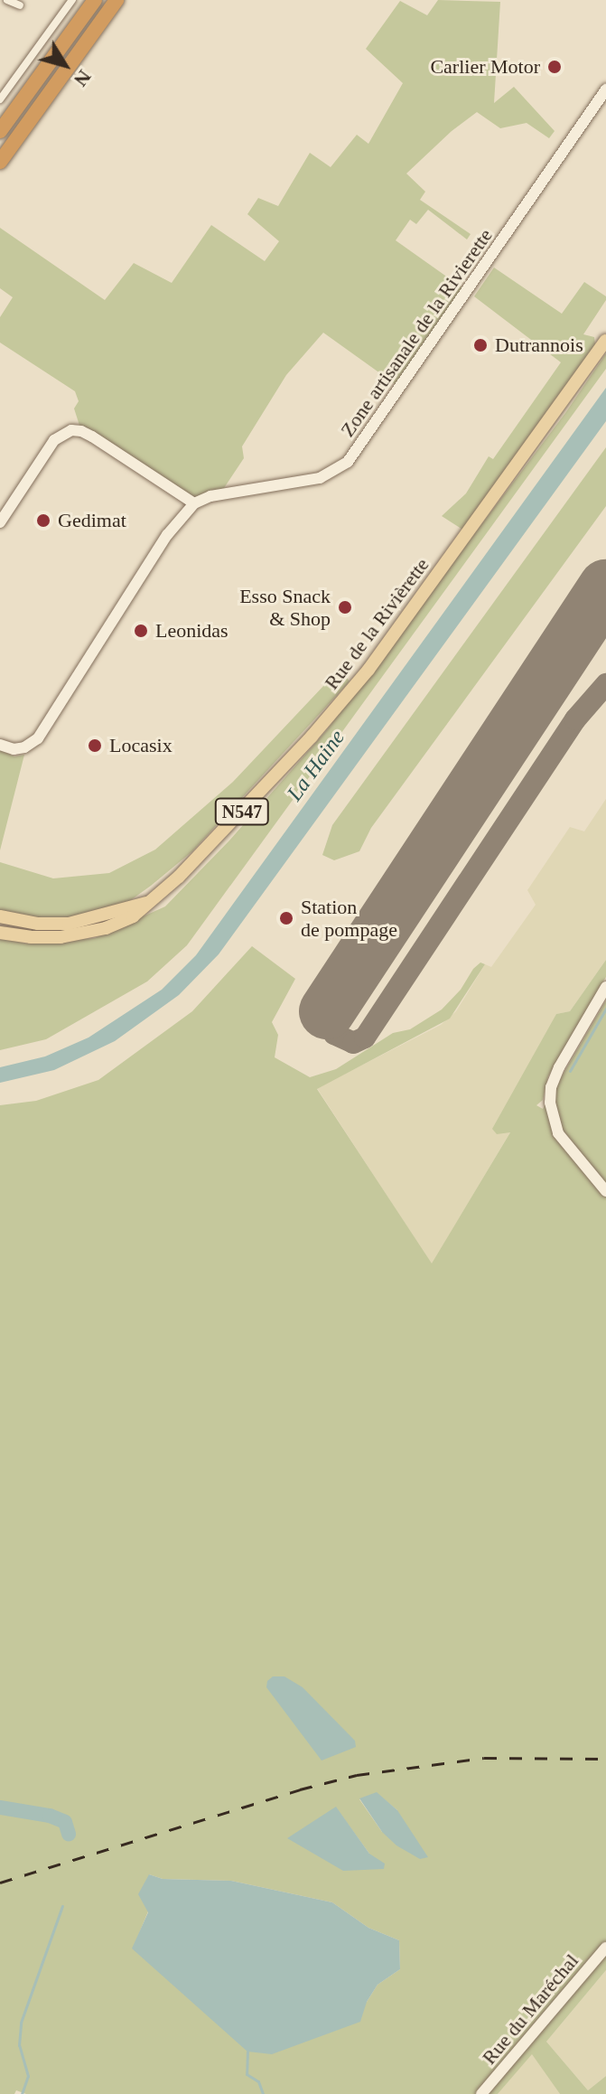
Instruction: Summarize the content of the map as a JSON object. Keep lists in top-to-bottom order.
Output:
{
  "streets": {
    "main road": ["Rue de la Rivièrette", "N547"],
    "street": ["Zone artisanale de la Rivierette", "Rue du Maréchal"]
  },
  "crossings": [
    ["Rue de la Rivièrette", "N547"]
  ],
  "water": ["La Haine"],
  "places": [
    "Carlier Motor",
    "Dutrannois",
    "Gedimat",
    "Esso Snack & Shop",
    "Leonidas",
    "Locasix",
    "Station de pompage"
  ],
  "north": "bottom right"
}
